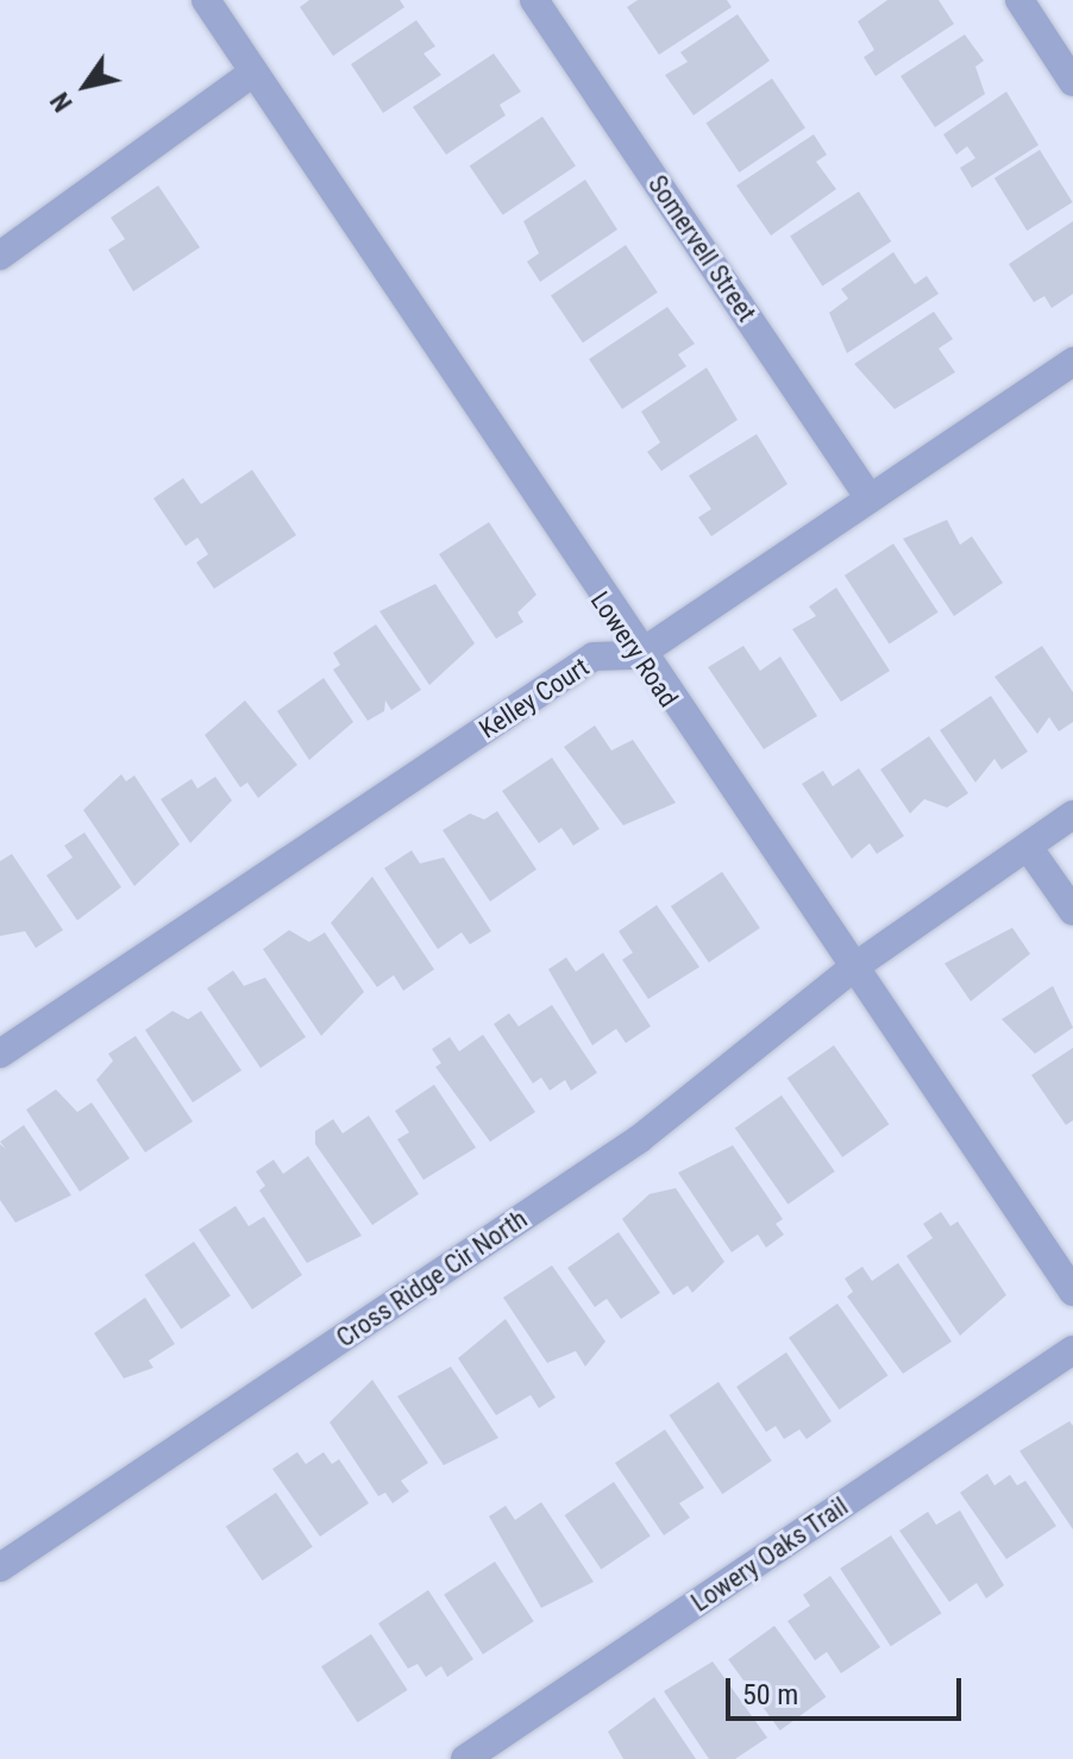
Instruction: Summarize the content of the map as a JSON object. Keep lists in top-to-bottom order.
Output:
{
  "streets": {
    "street": [
      "Somervell Street",
      "Lowery Road",
      "Kelley Court",
      "Cross Ridge Cir North",
      "Lowery Oaks Trail"
    ]
  },
  "crossings": [
    ["Lowery Road", "Kelley Court"],
    ["Lowery Road", "Cross Ridge Cir North"]
  ],
  "scale_bar": "50 m",
  "north": "bottom left"
}
